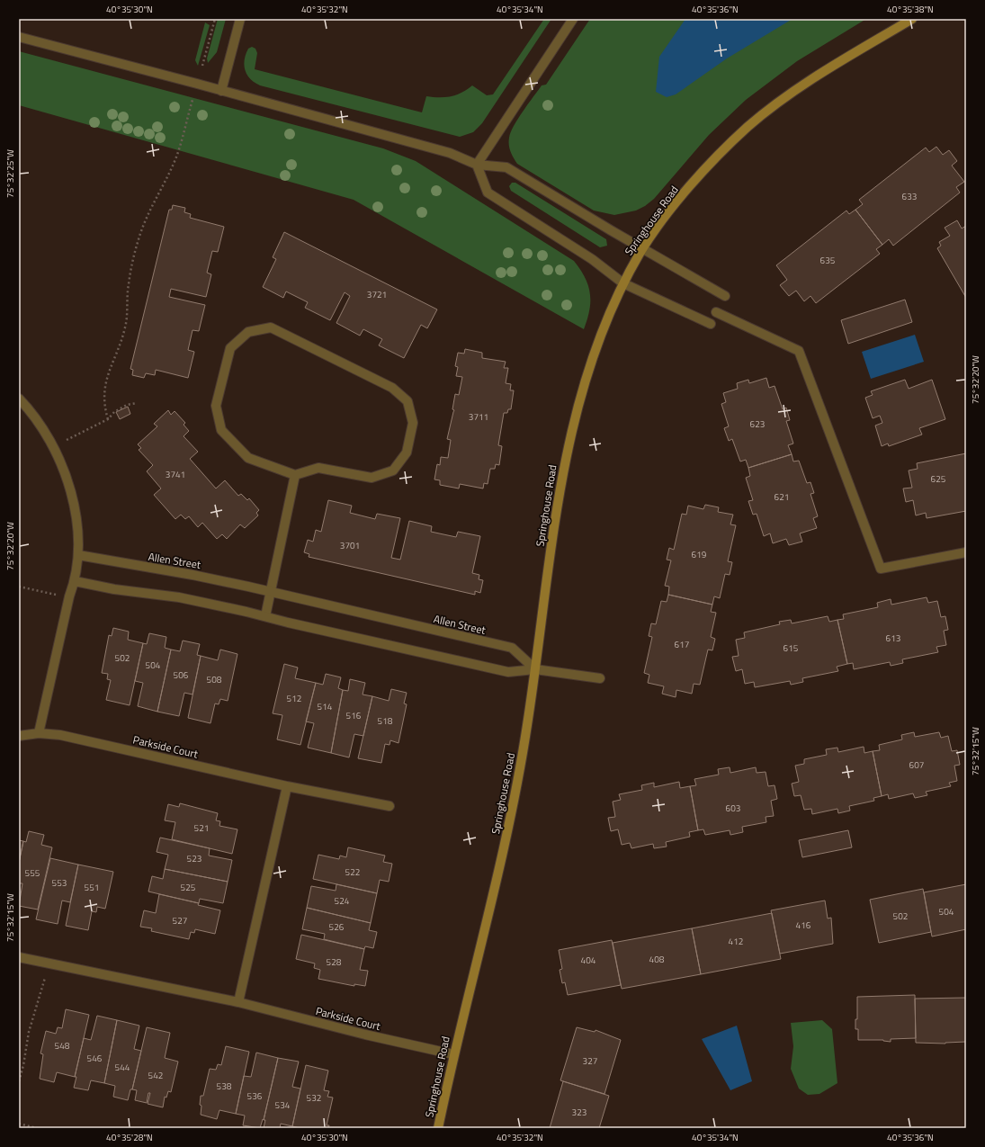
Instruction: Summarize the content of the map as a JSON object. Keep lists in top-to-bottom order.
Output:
{
  "streets": {
    "street": ["Springhouse Road", "Allen Street", "Parkside Court"]
  },
  "crossings": [
    ["Springhouse Road", "Allen Street"],
    ["Springhouse Road", "Parkside Court"]
  ],
  "house_numbers": [
    "633",
    "635",
    "3721",
    "3711",
    "623",
    "3741",
    "625",
    "621",
    "3701",
    "619",
    "613",
    "617",
    "615",
    "502",
    "504",
    "506",
    "508",
    "512",
    "514",
    "516",
    "518",
    "607",
    "603",
    "521",
    "523",
    "522",
    "555",
    "553",
    "551",
    "525",
    "524",
    "504",
    "502",
    "527",
    "416",
    "526",
    "412",
    "408",
    "404",
    "528",
    "548",
    "546",
    "327",
    "544",
    "542",
    "538",
    "536",
    "532",
    "534",
    "323"
  ],
  "coordinates": [
    "40°35'30\"N",
    "40°35'32\"N",
    "40°35'34\"N",
    "40°35'36\"N",
    "40°35'38\"N",
    "75°32'25\"W",
    "75°32'20\"W",
    "75°32'15\"W",
    "40°35'28\"N"
  ]
}
